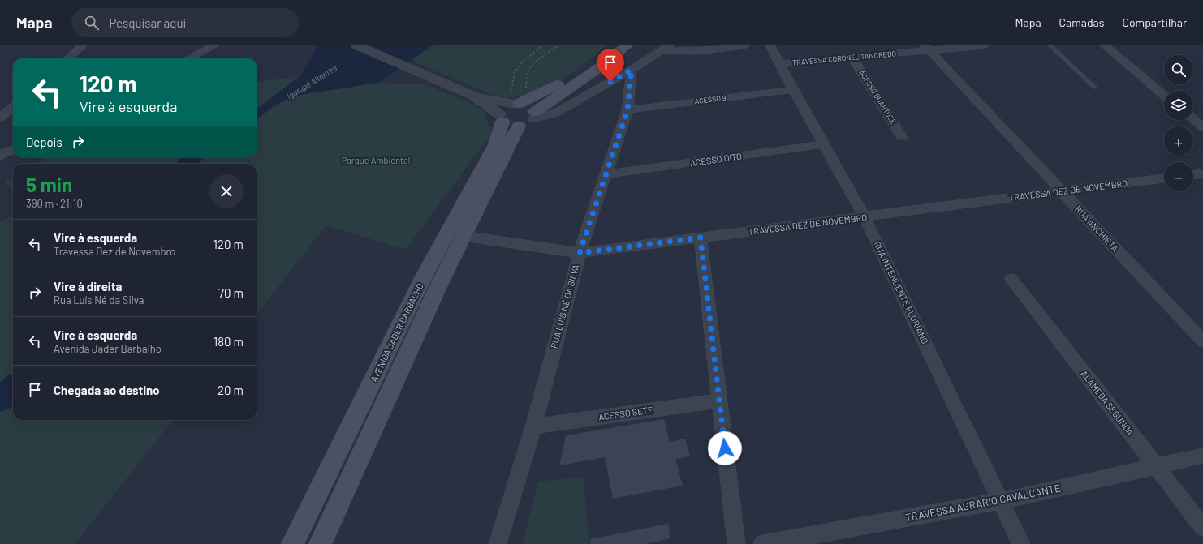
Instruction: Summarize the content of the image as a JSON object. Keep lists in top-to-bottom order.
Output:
{
  "streets": {
    "main road": ["AVENIDA JADER BARBALHO"],
    "street": [
      "TRAVESSA CORONEL TANCREDO",
      "ACESSO QUARTOZE",
      "ACESSO 9",
      "ACESSO OITO",
      "TRAVESSA DEZ DE NOVEMBRO",
      "RUA ANCHIETA",
      "RUA INTENDENTE FLORIANO",
      "RUA LUÍS NÉ DA SILVA",
      "ALAMEDA SEGUNDA",
      "ACESSO SETE",
      "TRAVESSA AGRÁRIO CAVALCANTE"
    ]
  },
  "crossings": [
    ["TRAVESSA CORONEL TANCREDO", "ACESSO QUARTOZE"],
    ["TRAVESSA CORONEL TANCREDO", "RUA ANCHIETA"],
    ["TRAVESSA CORONEL TANCREDO", "RUA INTENDENTE FLORIANO"],
    ["ACESSO 9", "RUA INTENDENTE FLORIANO"],
    ["ACESSO 9", "RUA LUÍS NÉ DA SILVA"],
    ["ACESSO OITO", "RUA INTENDENTE FLORIANO"],
    ["ACESSO OITO", "RUA LUÍS NÉ DA SILVA"],
    ["TRAVESSA DEZ DE NOVEMBRO", "RUA ANCHIETA"],
    ["TRAVESSA DEZ DE NOVEMBRO", "RUA INTENDENTE FLORIANO"],
    ["TRAVESSA DEZ DE NOVEMBRO", "RUA LUÍS NÉ DA SILVA"],
    ["TRAVESSA DEZ DE NOVEMBRO", "AVENIDA JADER BARBALHO"],
    ["RUA INTENDENTE FLORIANO", "TRAVESSA AGRÁRIO CAVALCANTE"],
    ["RUA LUÍS NÉ DA SILVA", "ACESSO SETE"],
    ["ALAMEDA SEGUNDA", "TRAVESSA AGRÁRIO CAVALCANTE"]
  ],
  "water": ["Igarapé Altamira"],
  "parks": ["Parque Ambiental"],
  "page": {
    "header": "Mapa",
    "search": "Pesquisar aqui",
    "nav": ["Mapa", "Camadas", "Compartilhar"],
    "map_buttons": ["+", "−"],
    "turn": ["120 m", "Vire à esquerda"],
    "then": "Depois",
    "heading": ["5 min", "390 m · 21:10"],
    "list": [
      {
        "name": "Vire à esquerda",
        "note": "Travessa Dez de Novembro",
        "value": "120 m"
      },
      {
        "name": "Vire à direita",
        "note": "Rua Luís Né da Silva",
        "value": "70 m"
      },
      {
        "name": "Vire à esquerda",
        "note": "Avenida Jader Barbalho",
        "value": "180 m"
      },
      {
        "name": "Chegada ao destino",
        "value": "20 m"
      }
    ]
  }
}
